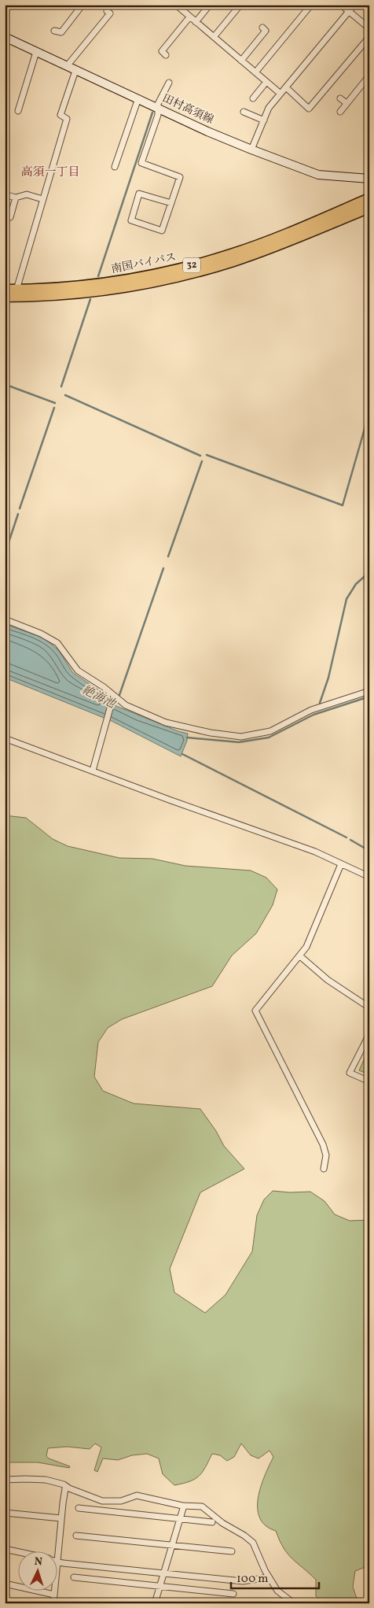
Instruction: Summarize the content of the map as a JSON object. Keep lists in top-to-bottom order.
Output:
{
  "streets": {
    "highway": ["南国バイパス", "32"],
    "main road": ["田村高須線"]
  },
  "districts": ["高須一丁目"],
  "water": ["絶海池"],
  "scale_bar": "100 m",
  "north": "top"
}
